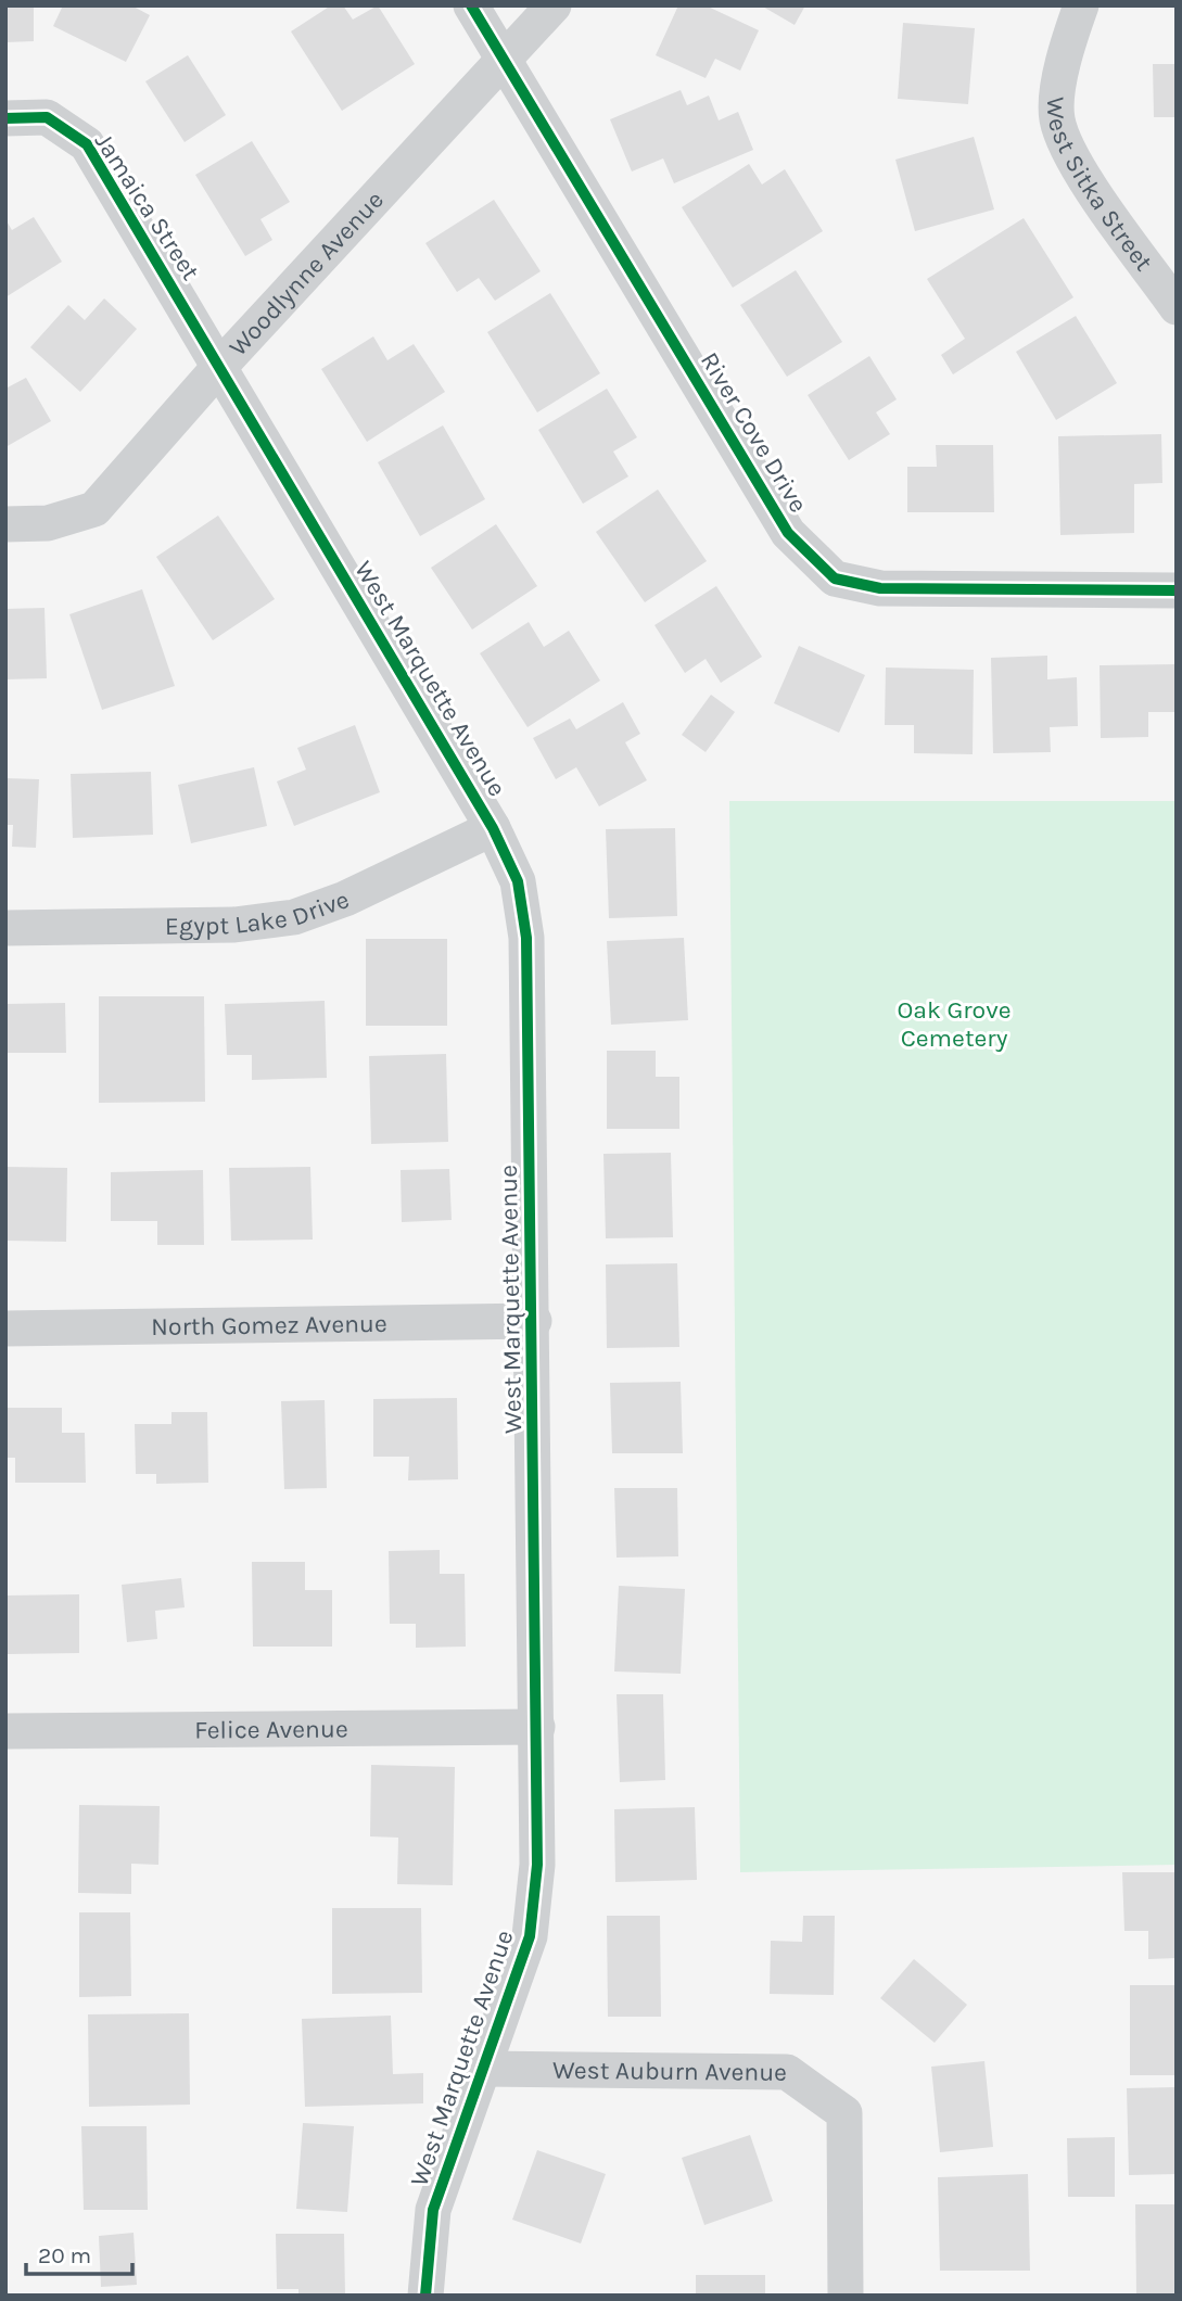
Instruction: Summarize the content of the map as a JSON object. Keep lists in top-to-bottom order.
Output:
{
  "streets": {
    "street": [
      "West Sitka Street",
      "Jamaica Street",
      "Woodlynne Avenue",
      "River Cove Drive",
      "West Marquette Avenue",
      "Egypt Lake Drive",
      "North Gomez Avenue",
      "Felice Avenue",
      "West Auburn Avenue"
    ]
  },
  "crossings": [
    ["Jamaica Street", "Woodlynne Avenue"],
    ["Jamaica Street", "West Marquette Avenue"],
    ["Woodlynne Avenue", "River Cove Drive"],
    ["Woodlynne Avenue", "West Marquette Avenue"],
    ["West Marquette Avenue", "Egypt Lake Drive"],
    ["West Marquette Avenue", "North Gomez Avenue"],
    ["West Marquette Avenue", "Felice Avenue"],
    ["West Marquette Avenue", "West Auburn Avenue"]
  ],
  "parks": ["Oak Grove Cemetery"],
  "scale_bar": "20 m"
}
